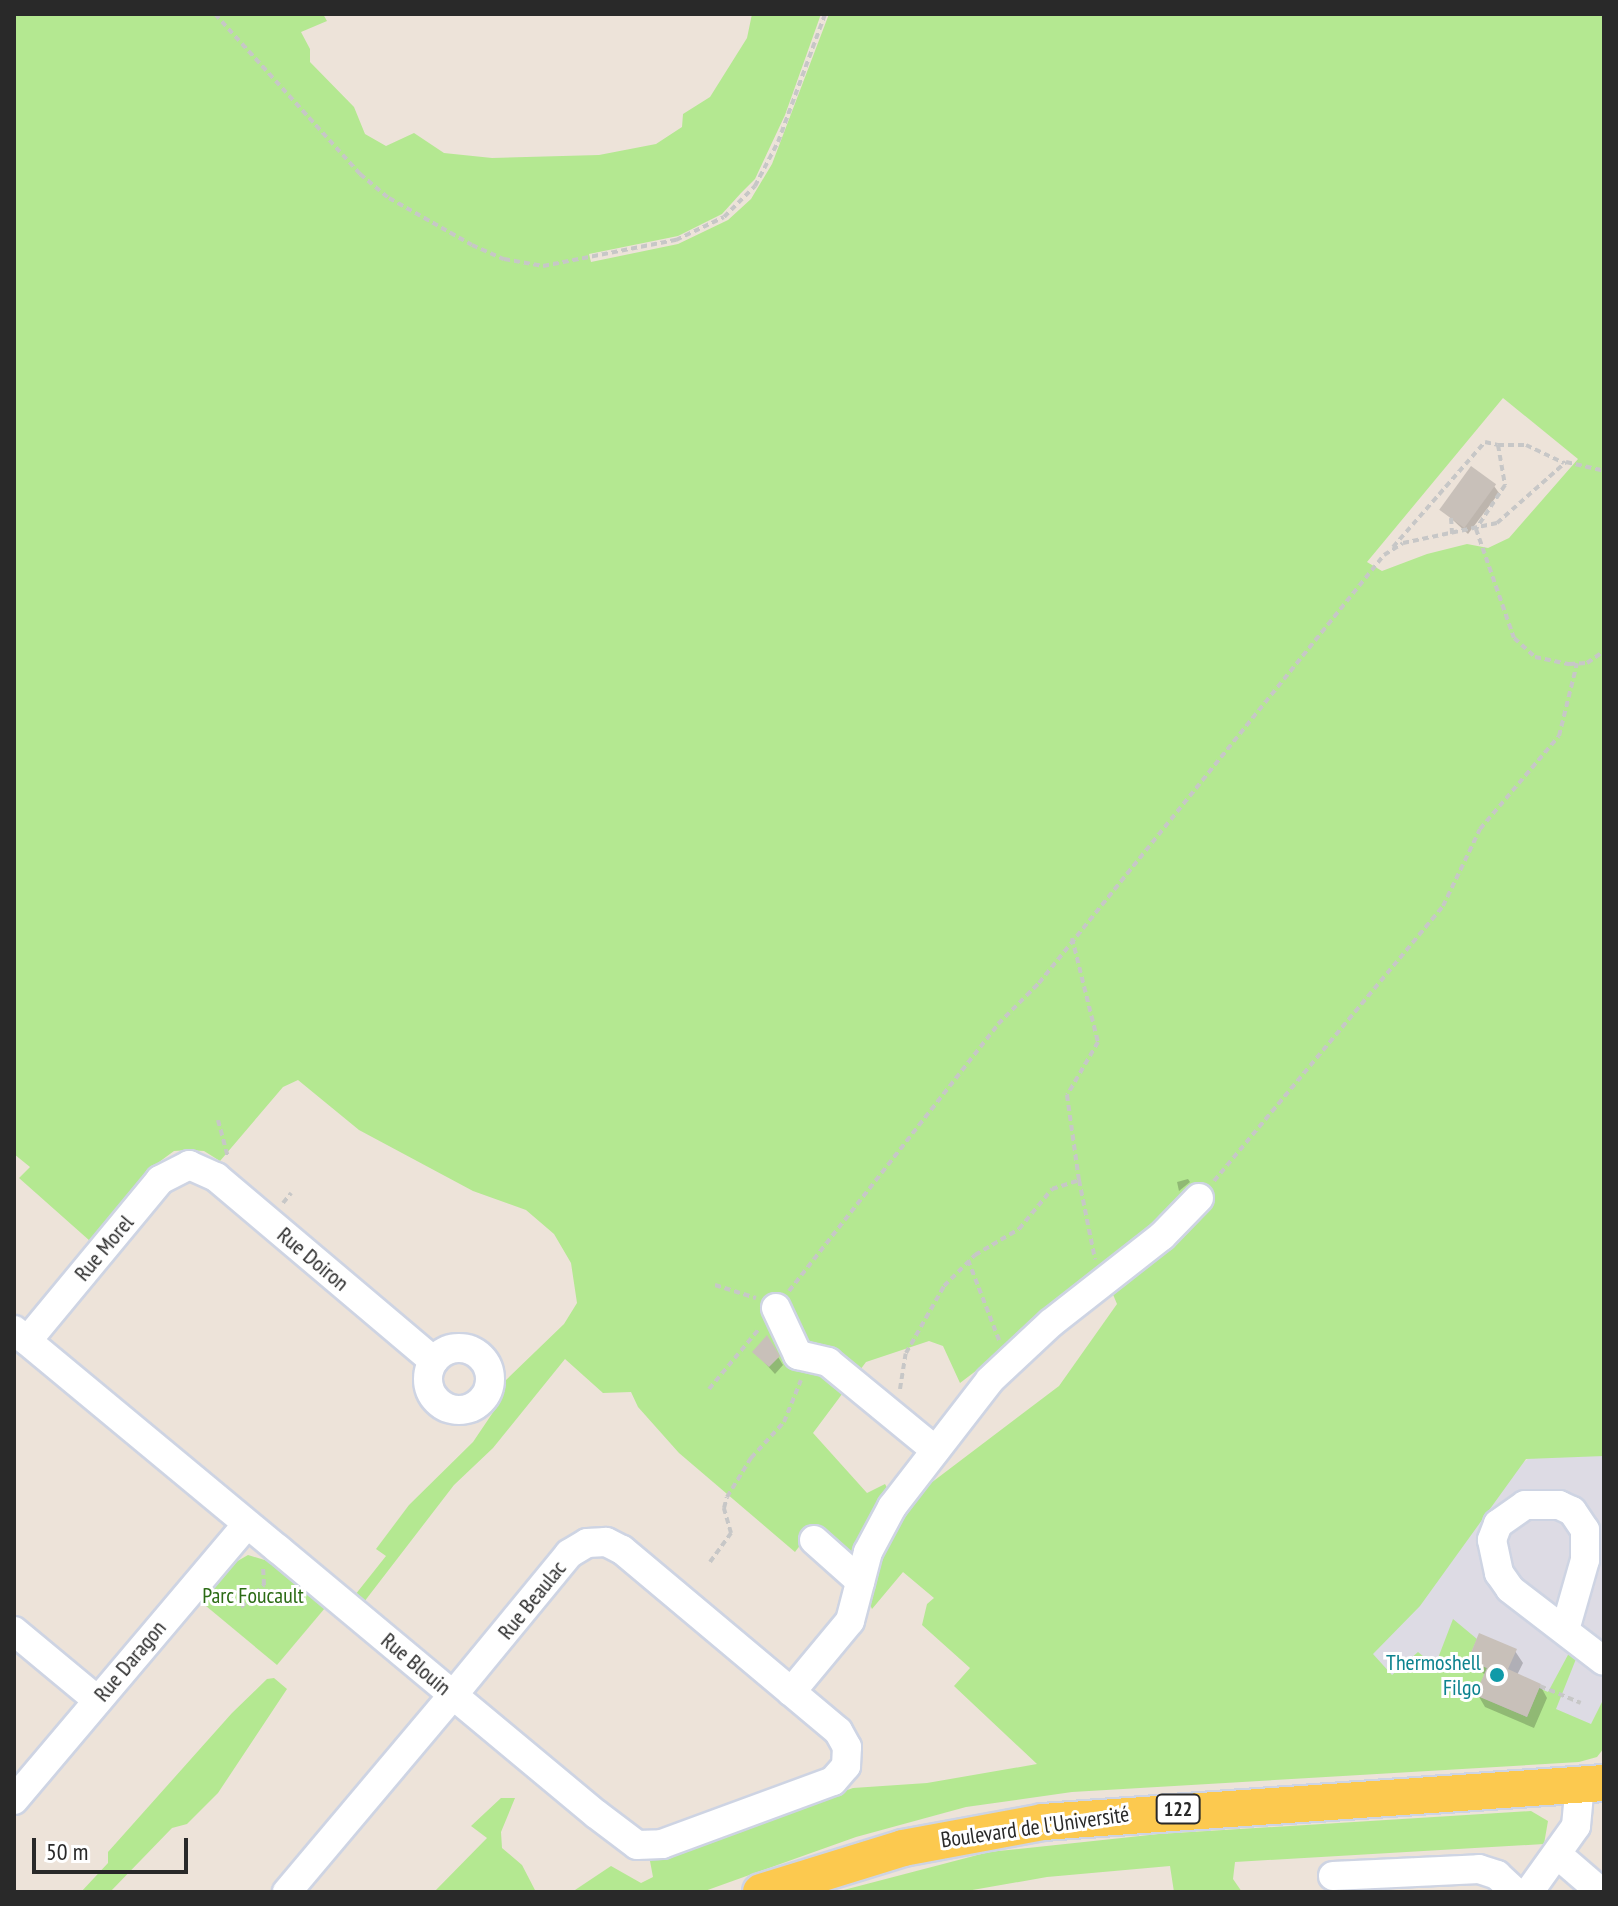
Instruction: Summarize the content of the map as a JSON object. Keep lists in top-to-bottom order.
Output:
{
  "streets": {
    "main road": ["122", "Boulevard de l'Université"],
    "street": [
      "Rue Morel",
      "Rue Doiron",
      "Rue Beaulac",
      "Rue Daragon",
      "Rue Blouin"
    ]
  },
  "crossings": [
    ["Rue Morel", "Rue Doiron"],
    ["Rue Morel", "Rue Blouin"],
    ["Rue Beaulac", "Rue Blouin"],
    ["Rue Daragon", "Rue Blouin"]
  ],
  "parks": ["Parc Foucault"],
  "places": ["Thermoshell Filgo"],
  "scale_bar": "50 m"
}
